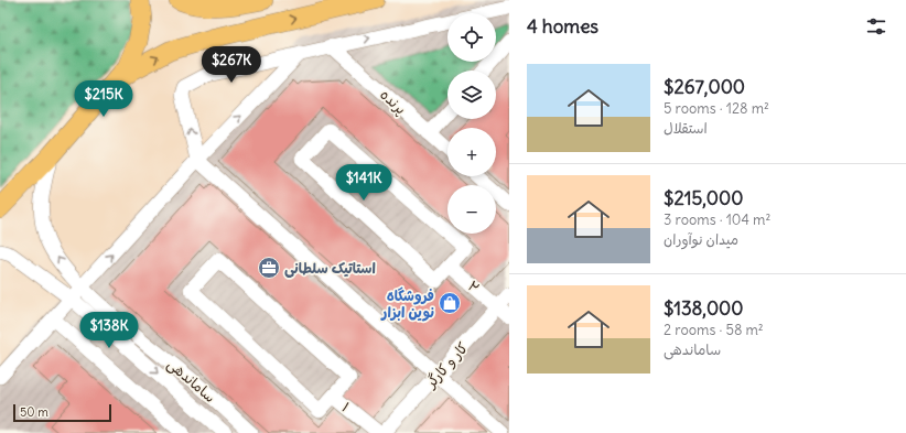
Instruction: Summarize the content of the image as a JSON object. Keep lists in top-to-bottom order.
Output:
{
  "streets": {
    "street": [
      "پرنده",
      "۲",
      "کار و کارگر",
      "ساماندهی",
      "۱"
    ]
  },
  "crossings": [
    ["۲", "کار و کارگر"]
  ],
  "places": {
    "office": ["استاتیک سلطانی"],
    "shop": ["فروشگاه نوین ابزار"]
  },
  "scale_bar": "50 m",
  "page": {
    "heading": "4 homes",
    "map_buttons": ["+", "−"],
    "price": [
      "$267K",
      "$215K",
      "$141K",
      "$138K"
    ],
    "list": [
      {
        "name": "$267,000",
        "note": "5 rooms · 128 m² · استقلال"
      },
      {
        "name": "$215,000",
        "note": "3 rooms · 104 m² · میدان نوآوران"
      },
      {
        "name": "$138,000",
        "note": "2 rooms · 58 m² · ساماندهی"
      }
    ],
    "scale": "50 m"
  }
}
